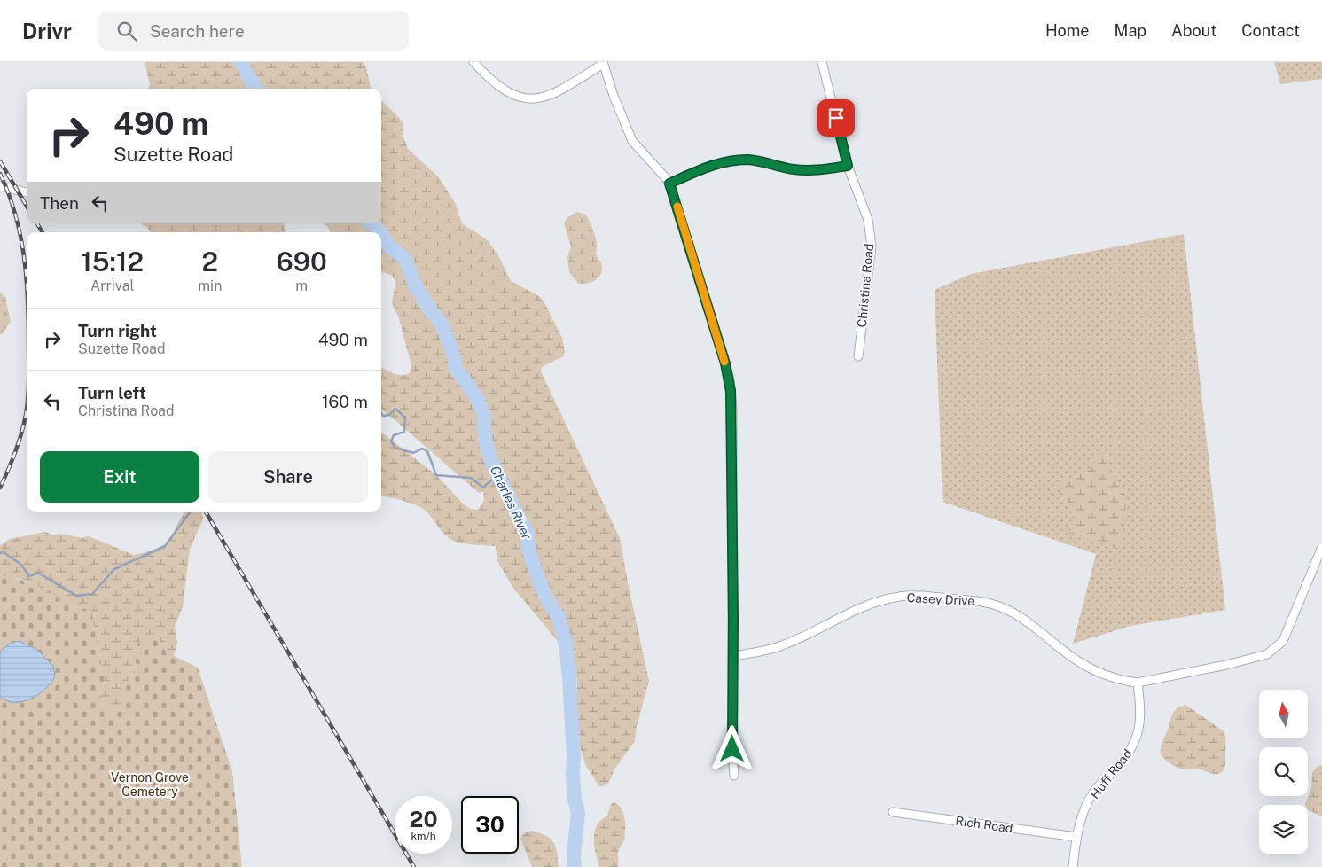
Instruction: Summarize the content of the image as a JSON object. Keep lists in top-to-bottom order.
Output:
{
  "streets": {
    "street": [
      "Christina Road",
      "Casey Drive",
      "Huff Road",
      "Rich Road"
    ]
  },
  "crossings": [
    ["Casey Drive", "Huff Road"],
    ["Huff Road", "Rich Road"]
  ],
  "water": ["Charles River"],
  "parks": ["Vernon Grove Cemetery"],
  "north": "top",
  "page": {
    "header": "Drivr",
    "search": "Search here",
    "nav": [
      "Home",
      "Map",
      "About",
      "Contact"
    ],
    "turn": ["490 m", "Suzette Road"],
    "then": "Then",
    "eta": [
      "15:12",
      "Arrival",
      "2",
      "min",
      "690",
      "m"
    ],
    "list": [
      {
        "name": "Turn right",
        "note": "Suzette Road",
        "value": "490 m"
      },
      {
        "name": "Turn left",
        "note": "Christina Road",
        "value": "160 m"
      }
    ],
    "buttons": ["Exit", "Share"],
    "speed": "20 km/h",
    "limit": "30"
  }
}
